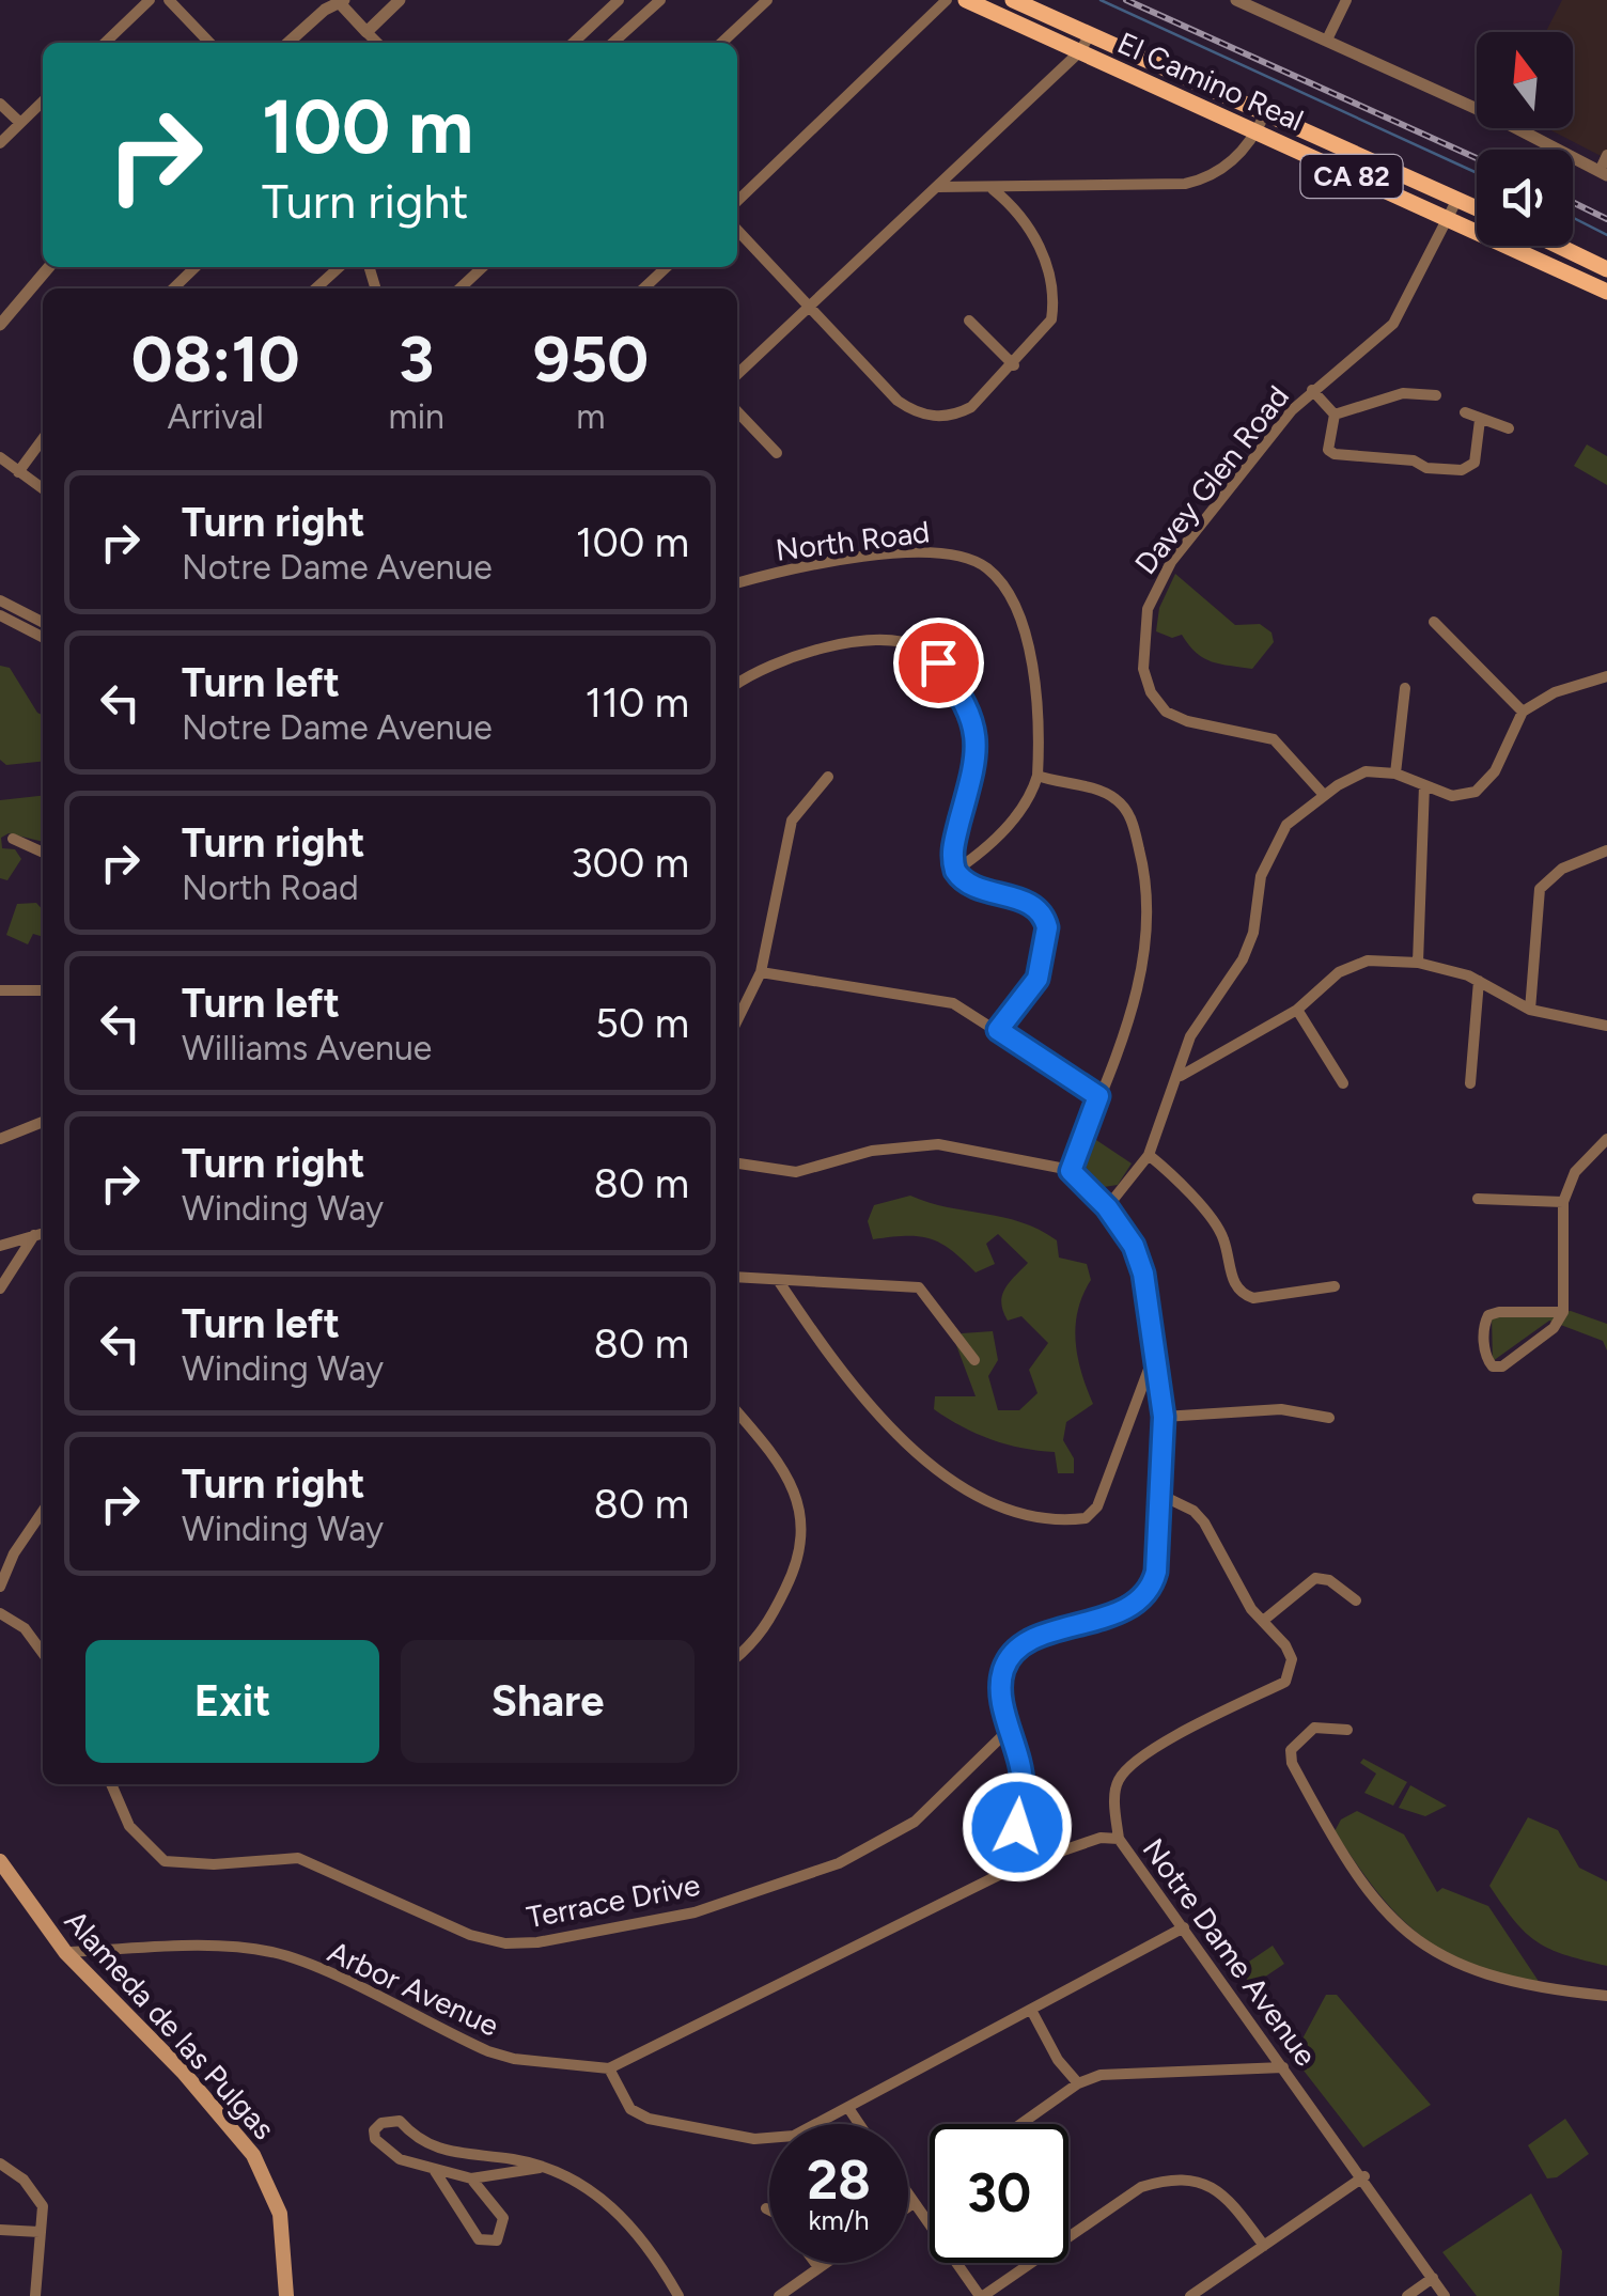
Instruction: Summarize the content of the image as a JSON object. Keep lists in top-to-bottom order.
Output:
{
  "streets": {
    "main road": ["El Camino Real", "CA 82", "Alameda de las Pulgas"],
    "street": [
      "Davey Glen Road",
      "North Road",
      "Terrace Drive",
      "Notre Dame Avenue",
      "Arbor Avenue"
    ]
  },
  "crossings": [
    ["El Camino Real", "Davey Glen Road"],
    ["Arbor Avenue", "Alameda de las Pulgas"]
  ],
  "north": "top",
  "page": {
    "turn": ["100 m", "Turn right"],
    "eta": [
      "08:10",
      "Arrival",
      "3",
      "min",
      "950",
      "m"
    ],
    "list": [
      {
        "name": "Turn right",
        "note": "Notre Dame Avenue",
        "value": "100 m"
      },
      {
        "name": "Turn left",
        "note": "Notre Dame Avenue",
        "value": "110 m"
      },
      {
        "name": "Turn right",
        "note": "North Road",
        "value": "300 m"
      },
      {
        "name": "Turn left",
        "note": "Williams Avenue",
        "value": "50 m"
      },
      {
        "name": "Turn right",
        "note": "Winding Way",
        "value": "80 m"
      },
      {
        "name": "Turn left",
        "note": "Winding Way",
        "value": "80 m"
      },
      {
        "name": "Turn right",
        "note": "Winding Way",
        "value": "80 m"
      }
    ],
    "buttons": ["Exit", "Share"],
    "speed": "28 km/h",
    "limit": "30"
  }
}
